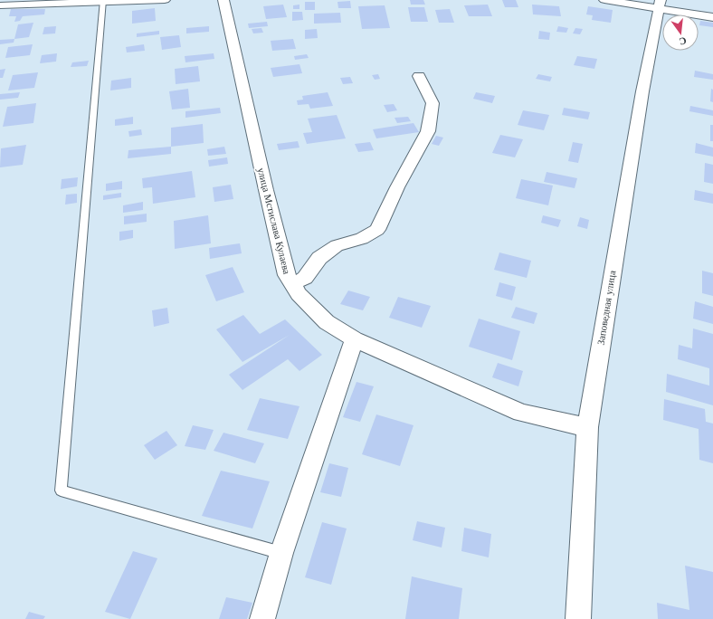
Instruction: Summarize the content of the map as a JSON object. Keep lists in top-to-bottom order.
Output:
{
  "streets": {
    "street": ["улица Мстислава Кулаева", "Заповедная улица"]
  },
  "crossings": [
    ["улица Мстислава Кулаева", "Заповедная улица"]
  ],
  "north": "bottom"
}
